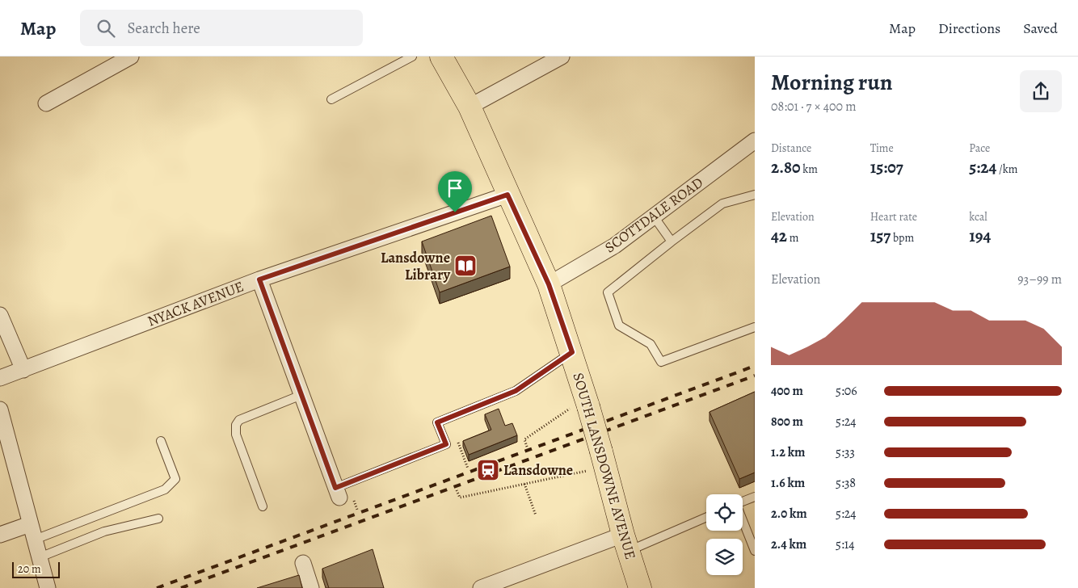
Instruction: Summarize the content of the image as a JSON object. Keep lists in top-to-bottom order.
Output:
{
  "streets": {
    "main road": ["SOUTH LANSDOWNE AVENUE"],
    "street": ["SCOTTDALE ROAD", "NYACK AVENUE"]
  },
  "crossings": [
    ["SCOTTDALE ROAD", "SOUTH LANSDOWNE AVENUE"],
    ["NYACK AVENUE", "SOUTH LANSDOWNE AVENUE"]
  ],
  "places": {
    "library": ["Lansdowne Library"],
    "station": ["Lansdowne"]
  },
  "scale_bar": "20 m",
  "page": {
    "header": "Map",
    "search": "Search here",
    "nav": ["Map", "Directions", "Saved"],
    "heading": ["Morning run", "08:01 · 7 × 400 m"],
    "stats": [
      ["Distance", "2.80 km"],
      ["Time", "15:07"],
      ["Pace", "5:24 /km"],
      ["Elevation", "42 m"],
      ["Heart rate", "157 bpm"],
      ["kcal", "194"]
    ],
    "chart": ["Elevation", "93–99 m"],
    "list": [
      {
        "name": "400 m",
        "note": "5:06"
      },
      {
        "name": "800 m",
        "note": "5:24"
      },
      {
        "name": "1.2 km",
        "note": "5:33"
      },
      {
        "name": "1.6 km",
        "note": "5:38"
      },
      {
        "name": "2.0 km",
        "note": "5:24"
      },
      {
        "name": "2.4 km",
        "note": "5:14"
      }
    ],
    "scale": "20 m"
  }
}
